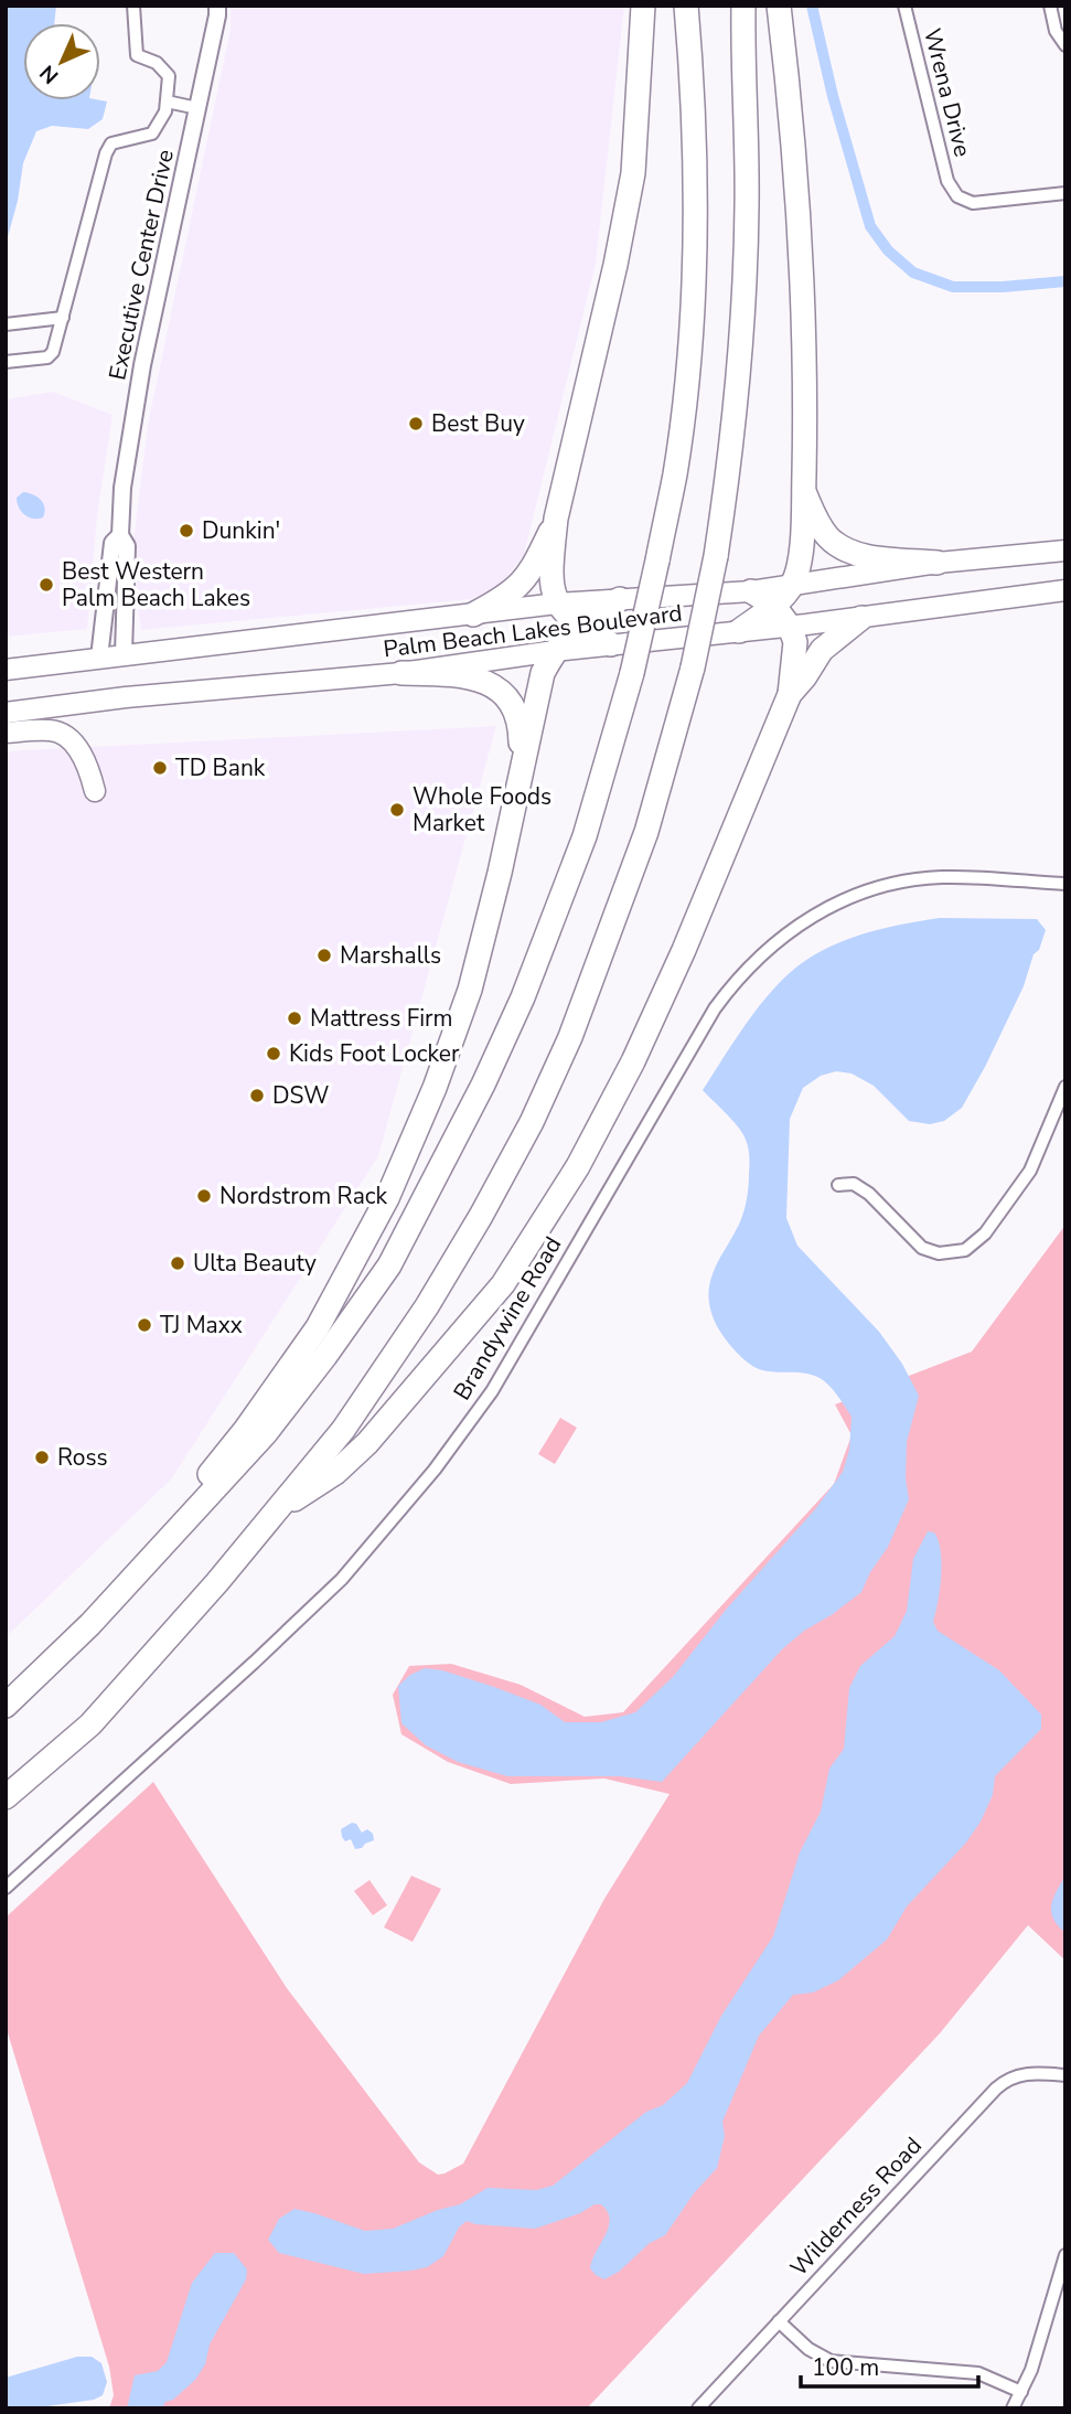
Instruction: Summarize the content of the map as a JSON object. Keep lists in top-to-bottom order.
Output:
{
  "streets": {
    "main road": ["Palm Beach Lakes Boulevard"],
    "street": [
      "Wrena Drive",
      "Executive Center Drive",
      "Brandywine Road",
      "Wilderness Road"
    ]
  },
  "crossings": [
    ["Executive Center Drive", "Palm Beach Lakes Boulevard"]
  ],
  "places": [
    "Best Buy",
    "Dunkin'",
    "Best Western Palm Beach Lakes",
    "TD Bank",
    "Whole Foods Market",
    "Marshalls",
    "Mattress Firm",
    "Kids Foot Locker",
    "DSW",
    "Nordstrom Rack",
    "Ulta Beauty",
    "TJ Maxx",
    "Ross"
  ],
  "scale_bar": "100 m",
  "north": "bottom left"
}
